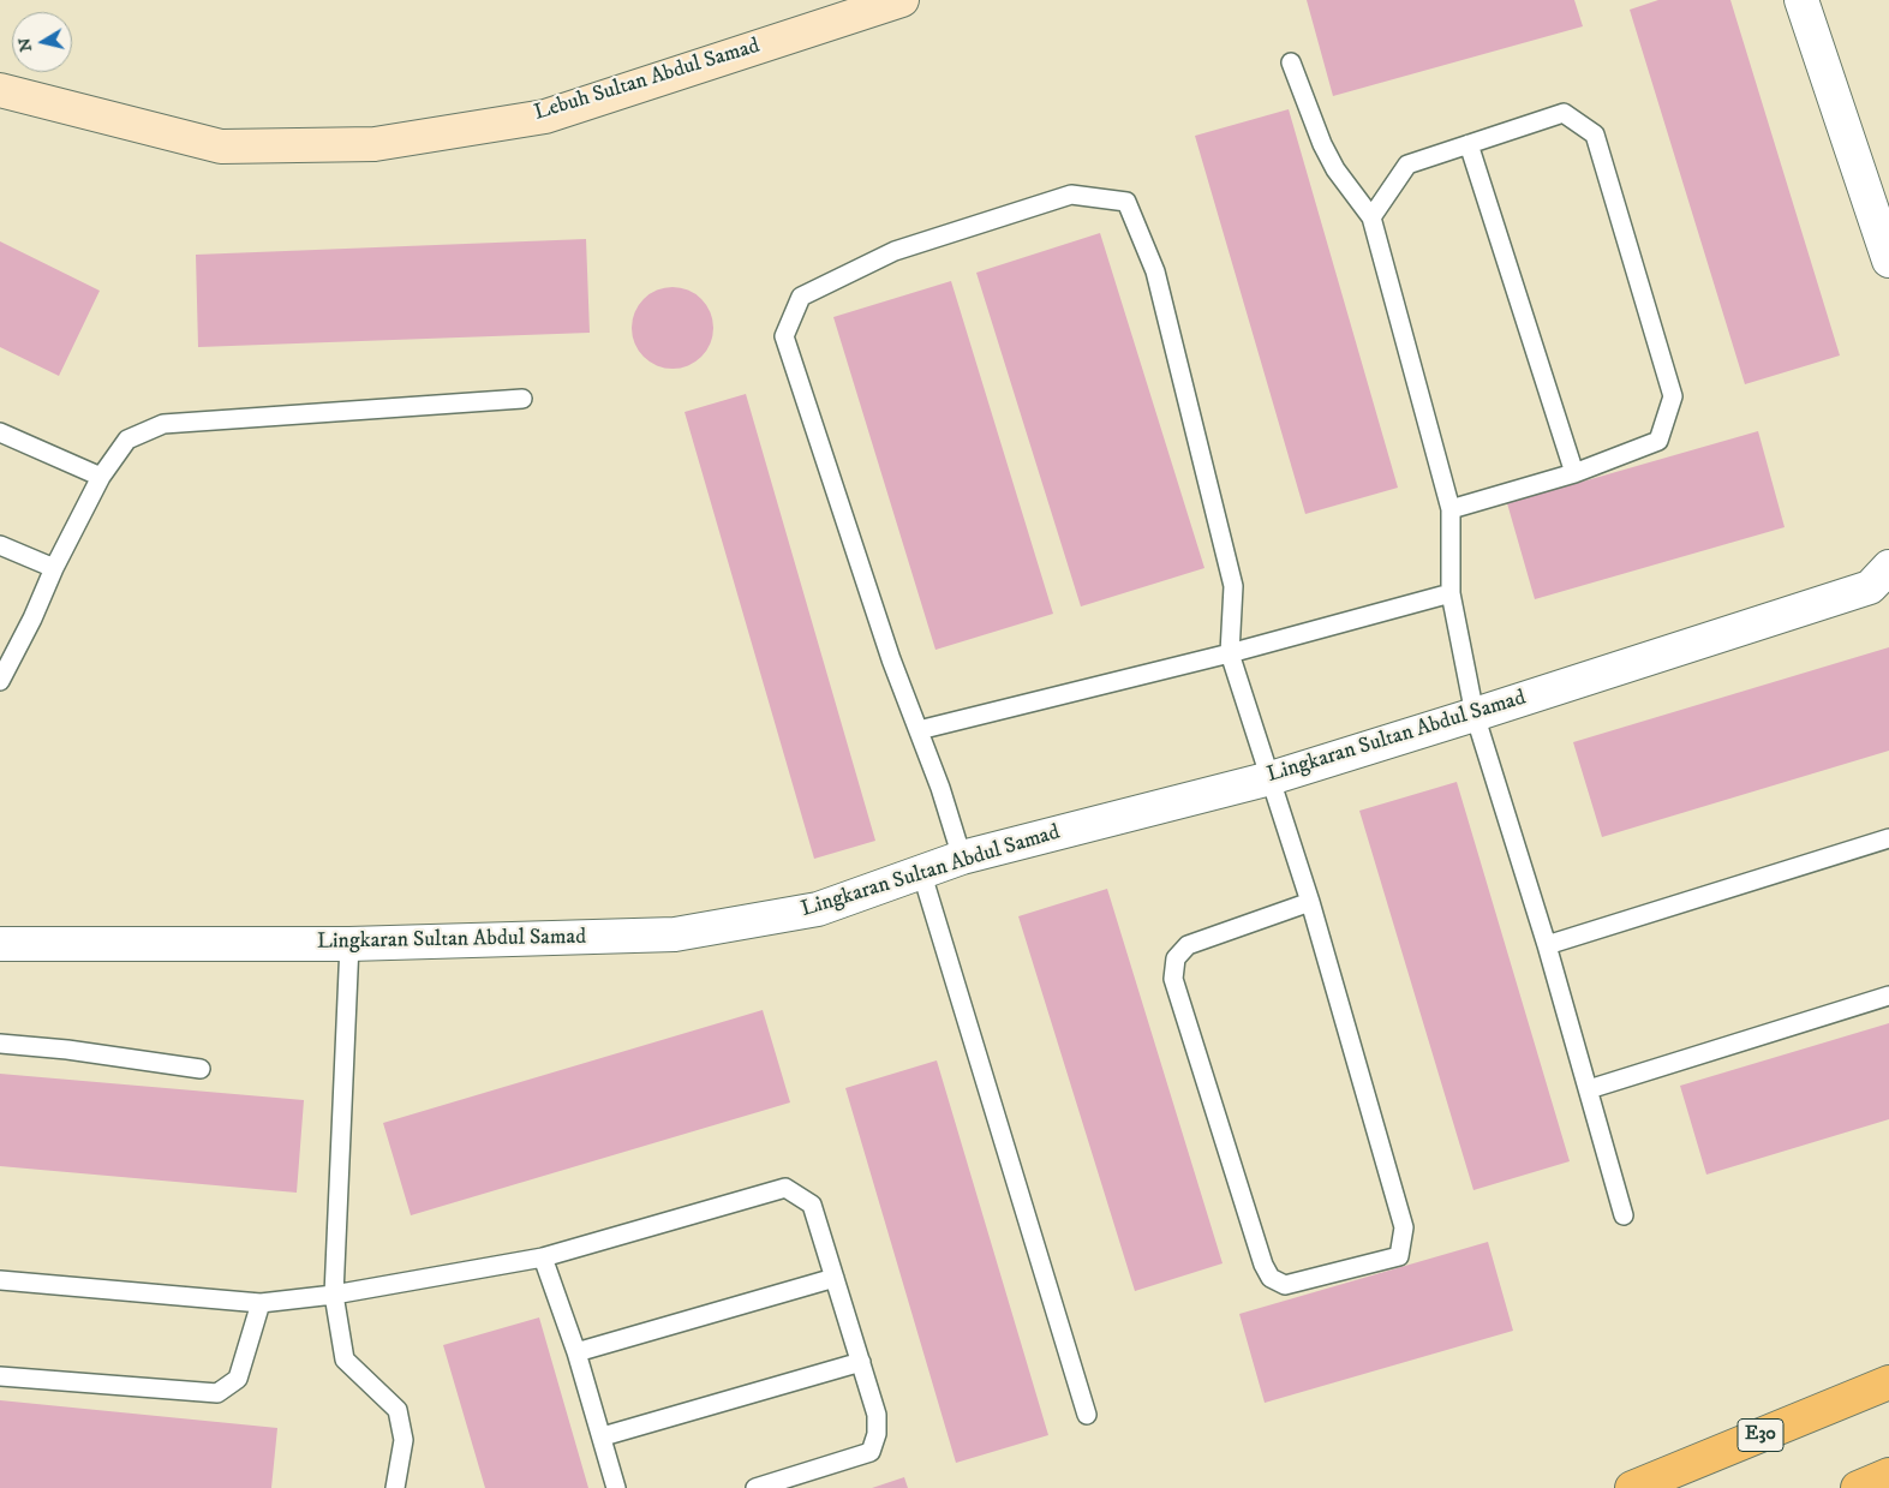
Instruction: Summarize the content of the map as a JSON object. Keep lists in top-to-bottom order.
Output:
{
  "streets": {
    "highway": ["E30"],
    "street": ["Lebuh Sultan Abdul Samad", "Lingkaran Sultan Abdul Samad"]
  },
  "north": "left"
}
